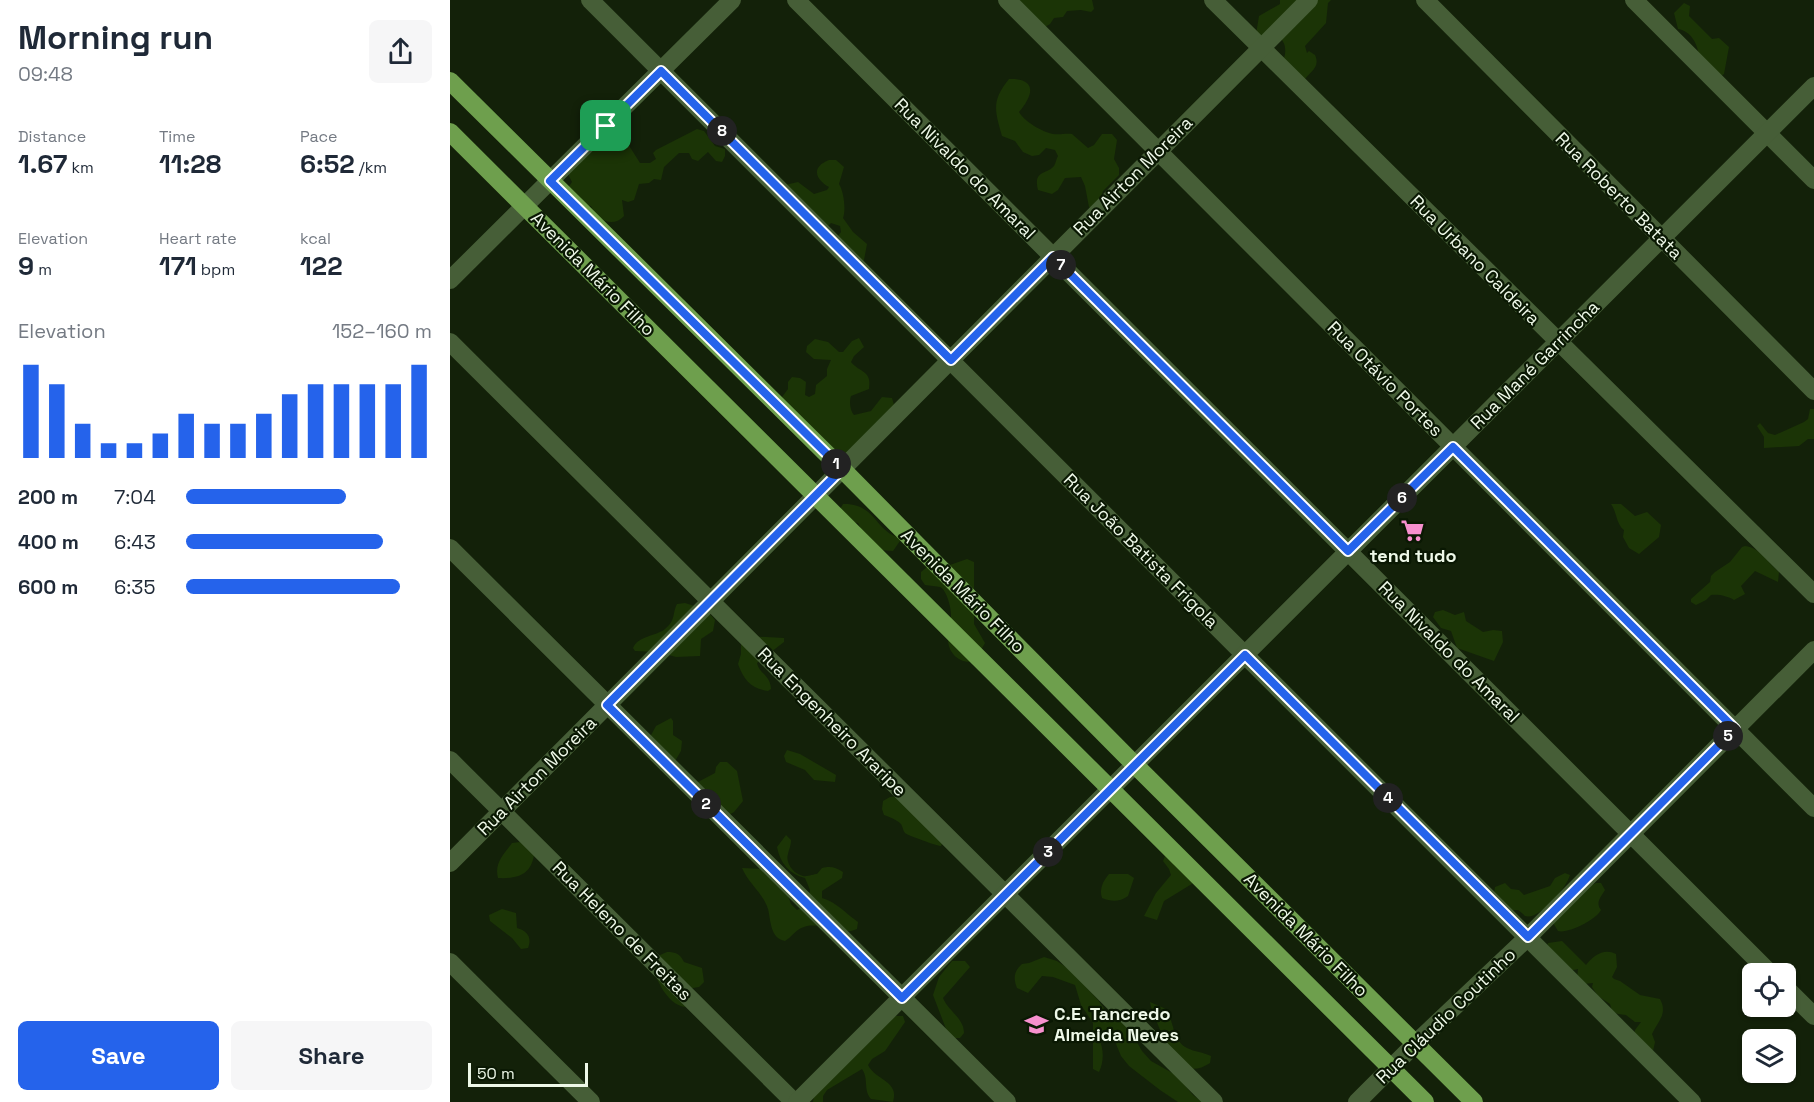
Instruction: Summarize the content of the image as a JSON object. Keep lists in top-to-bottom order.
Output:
{
  "streets": {
    "main road": ["Avenida Mário Filho"],
    "street": [
      "Rua Nivaldo do Amaral",
      "Rua Airton Moreira",
      "Rua Roberto Batata",
      "Rua Urbano Caldeira",
      "Rua Mané Garrincha",
      "Rua Otávio Portes",
      "Rua João Batista Frigola",
      "Rua Engenheiro Araripe",
      "Rua Heleno de Freitas",
      "Rua Cláudio Coutinho"
    ]
  },
  "crossings": [
    ["Rua Nivaldo do Amaral", "Rua Airton Moreira"],
    ["Rua Nivaldo do Amaral", "Rua Mané Garrincha"],
    ["Rua Nivaldo do Amaral", "Rua Cláudio Coutinho"],
    ["Rua Airton Moreira", "Rua Urbano Caldeira"],
    ["Rua Airton Moreira", "Avenida Mário Filho"],
    ["Rua Airton Moreira", "Rua Otávio Portes"],
    ["Rua Airton Moreira", "Rua João Batista Frigola"],
    ["Rua Airton Moreira", "Rua Engenheiro Araripe"],
    ["Rua Airton Moreira", "Rua Heleno de Freitas"],
    ["Rua Roberto Batata", "Rua Mané Garrincha"],
    ["Rua Urbano Caldeira", "Rua Mané Garrincha"],
    ["Avenida Mário Filho", "Rua Mané Garrincha"],
    ["Avenida Mário Filho", "Rua Cláudio Coutinho"],
    ["Rua Mané Garrincha", "Rua Otávio Portes"],
    ["Rua Mané Garrincha", "Rua João Batista Frigola"],
    ["Rua Mané Garrincha", "Rua Engenheiro Araripe"],
    ["Rua Mané Garrincha", "Rua Heleno de Freitas"],
    ["Rua Otávio Portes", "Rua Cláudio Coutinho"],
    ["Rua João Batista Frigola", "Rua Cláudio Coutinho"]
  ],
  "places": {
    "supermarket": ["tend tudo"],
    "school or university": ["C.E. Tancredo Almeida Neves"]
  },
  "scale_bar": "50 m",
  "page": {
    "heading": ["Morning run", "09:48"],
    "stats": [
      ["Distance", "1.67 km"],
      ["Time", "11:28"],
      ["Pace", "6:52 /km"],
      ["Elevation", "9 m"],
      ["Heart rate", "171 bpm"],
      ["kcal", "122"]
    ],
    "pins": [
      "8",
      "7",
      "1",
      "6",
      "5",
      "4",
      "2",
      "3"
    ],
    "chart": ["Elevation", "152–160 m"],
    "list": [
      {
        "name": "200 m",
        "note": "7:04"
      },
      {
        "name": "400 m",
        "note": "6:43"
      },
      {
        "name": "600 m",
        "note": "6:35"
      }
    ],
    "buttons": ["Save", "Share"],
    "scale": "50 m"
  }
}
